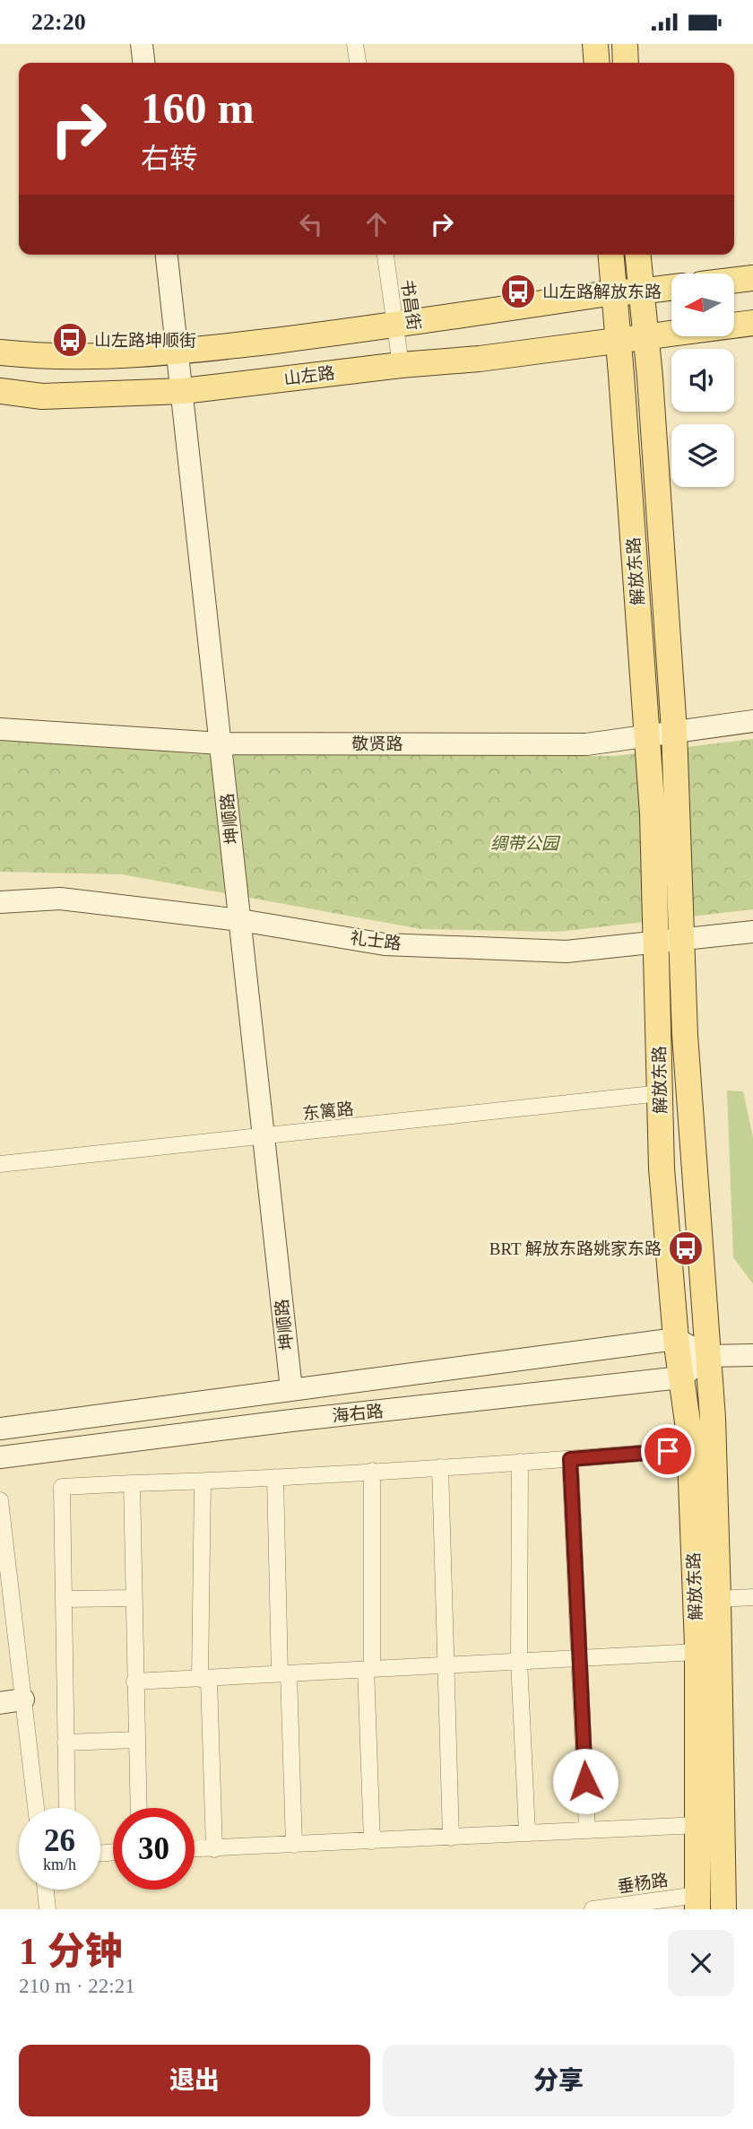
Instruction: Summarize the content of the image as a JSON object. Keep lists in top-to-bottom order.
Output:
{
  "streets": {
    "main road": [
      "山左路",
      "解放东路",
      "敬贤路",
      "坤顺路",
      "礼士路",
      "海右路"
    ],
    "street": ["书昌街", "东篱路", "垂杨路"]
  },
  "crossings": [
    ["书昌街", "山左路"],
    ["山左路", "解放东路"],
    ["山左路", "坤顺路"],
    ["解放东路", "敬贤路"],
    ["解放东路", "礼士路"],
    ["解放东路", "东篱路"],
    ["解放东路", "海右路"],
    ["解放东路", "垂杨路"],
    ["敬贤路", "坤顺路"],
    ["坤顺路", "礼士路"],
    ["坤顺路", "东篱路"],
    ["坤顺路", "海右路"]
  ],
  "parks": ["绸带公园"],
  "places": {
    "bus stop": ["山左路解放东路", "山左路坤顺街", "BRT 解放东路姚家东路"]
  },
  "north": "left",
  "page": {
    "status": "22:20",
    "turn": ["160 m", "右转"],
    "speed": "26 km/h",
    "limit": "30",
    "heading": ["1 分钟", "210 m · 22:21"],
    "buttons": ["退出", "分享"]
  }
}
